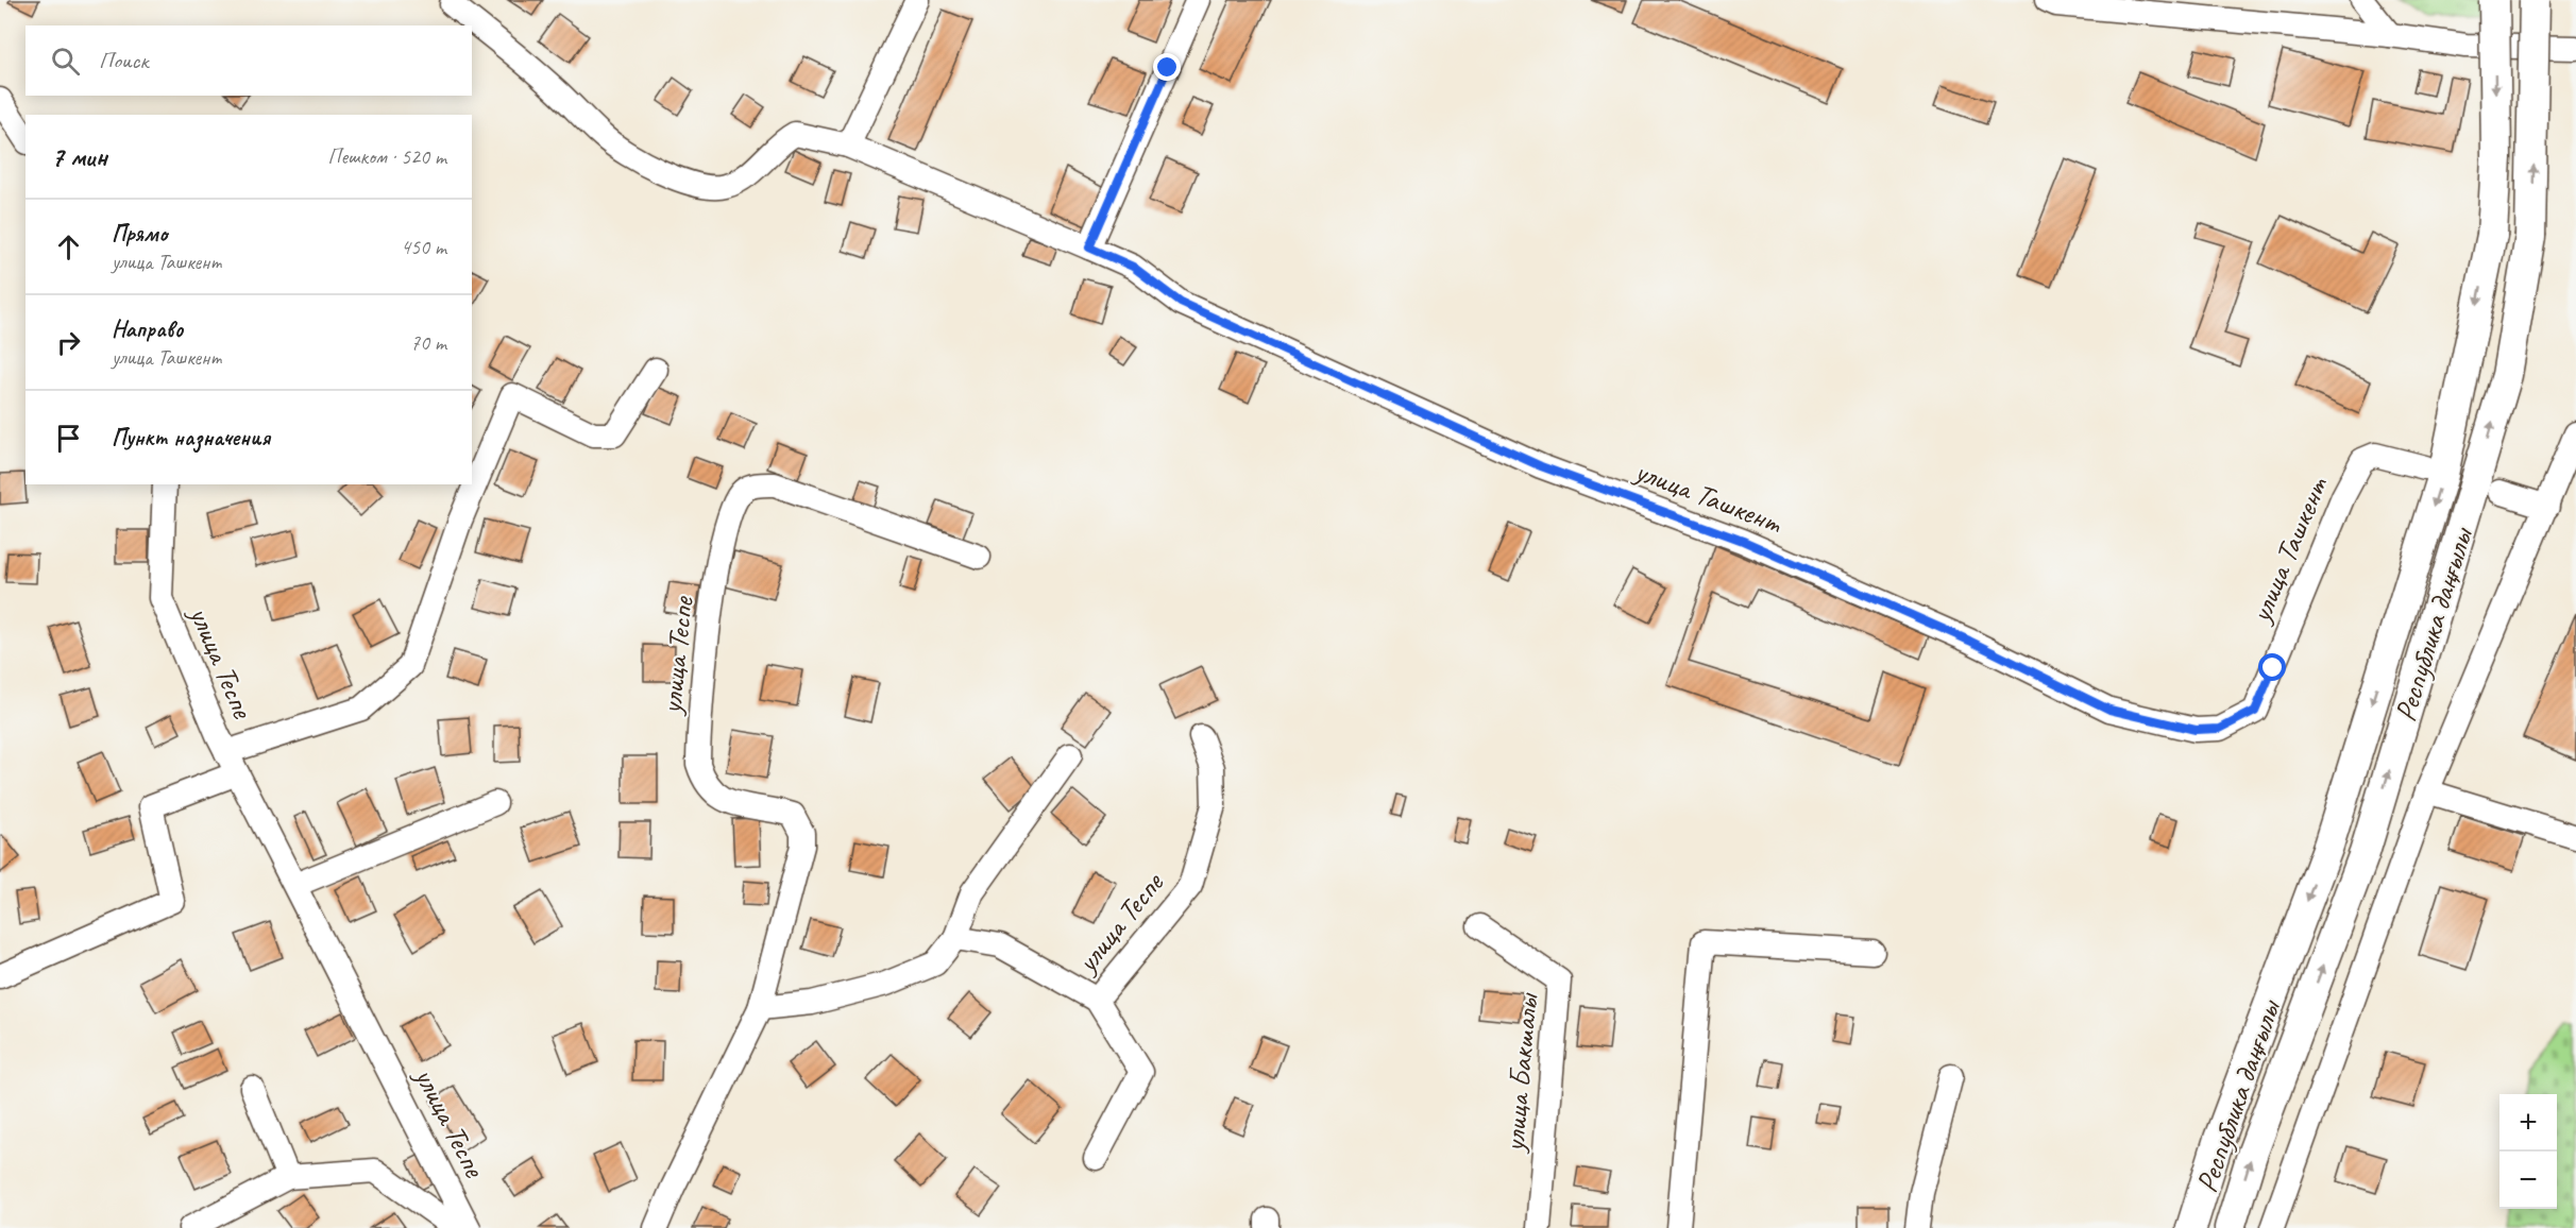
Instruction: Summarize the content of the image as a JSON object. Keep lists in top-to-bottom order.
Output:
{
  "streets": {
    "main road": ["Республика даңғылы"],
    "street": ["улица Ташкент", "улица Теспе", "улица Бакшалы"]
  },
  "page": {
    "search": "Поиск",
    "heading": ["7 мин", "Пешком · 520 m"],
    "list": [
      ["Прямо", "улица Ташкент", "450 m"],
      ["Направо", "улица Ташкент", "70 m"],
      "Пункт назначения"
    ],
    "map_buttons": ["+", "−"]
  }
}
